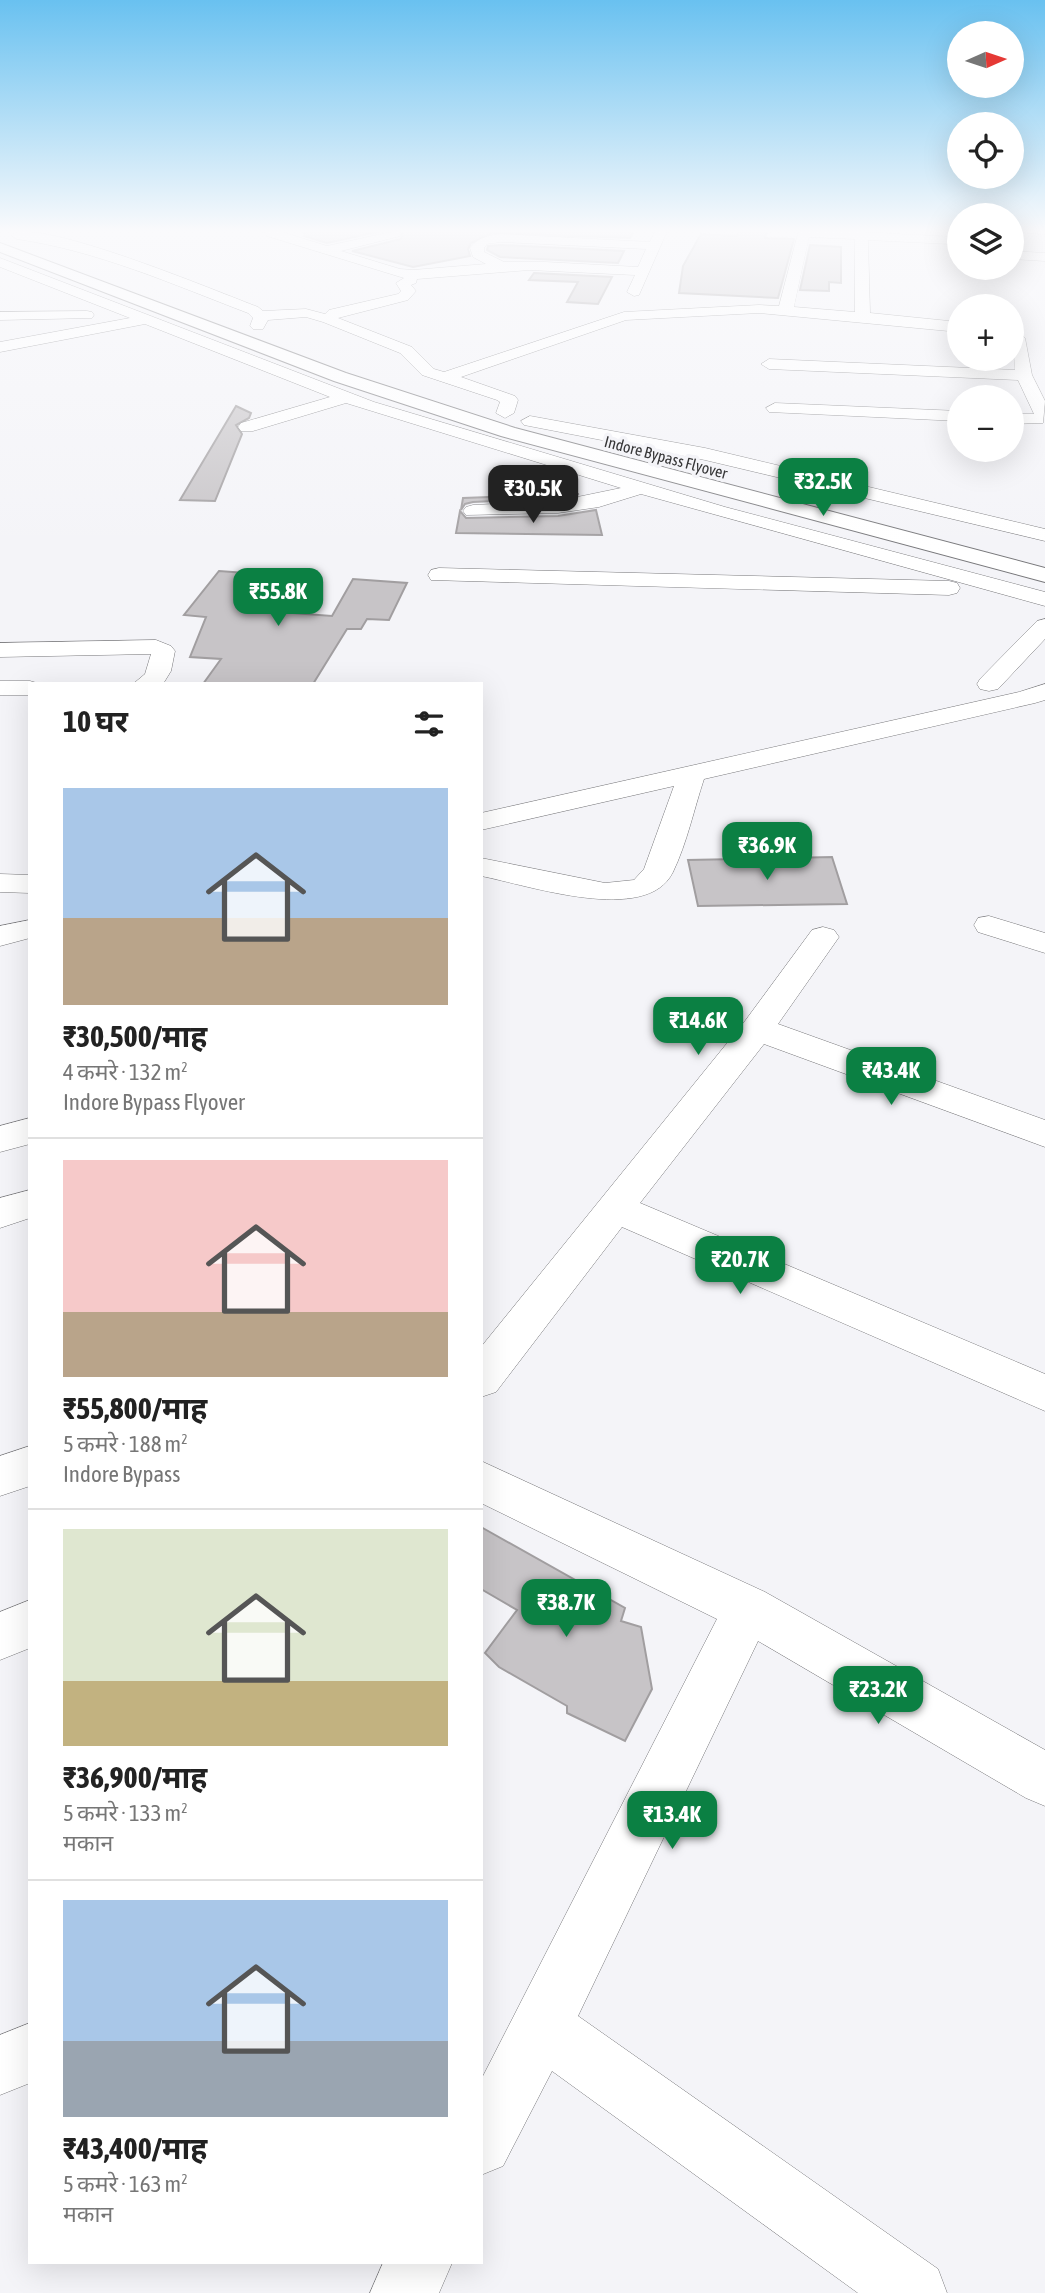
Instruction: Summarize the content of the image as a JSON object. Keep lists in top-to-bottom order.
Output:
{
  "streets": {
    "highway": ["Indore Bypass Flyover"]
  },
  "north": "right",
  "page": {
    "map_buttons": ["+", "−"],
    "price": [
      "₹32.5K",
      "₹30.5K",
      "₹55.8K",
      "₹36.9K",
      "₹14.6K",
      "₹43.4K",
      "₹20.7K",
      "₹38.7K",
      "₹23.2K",
      "₹13.4K"
    ],
    "heading": "10 घर",
    "list": [
      {
        "name": "₹30,500/माह",
        "note": "4 कमरे · 132 m² · Indore Bypass Flyover"
      },
      {
        "name": "₹55,800/माह",
        "note": "5 कमरे · 188 m² · Indore Bypass"
      },
      {
        "name": "₹36,900/माह",
        "note": "5 कमरे · 133 m² · मकान"
      },
      {
        "name": "₹43,400/माह",
        "note": "5 कमरे · 163 m² · मकान"
      }
    ]
  }
}
